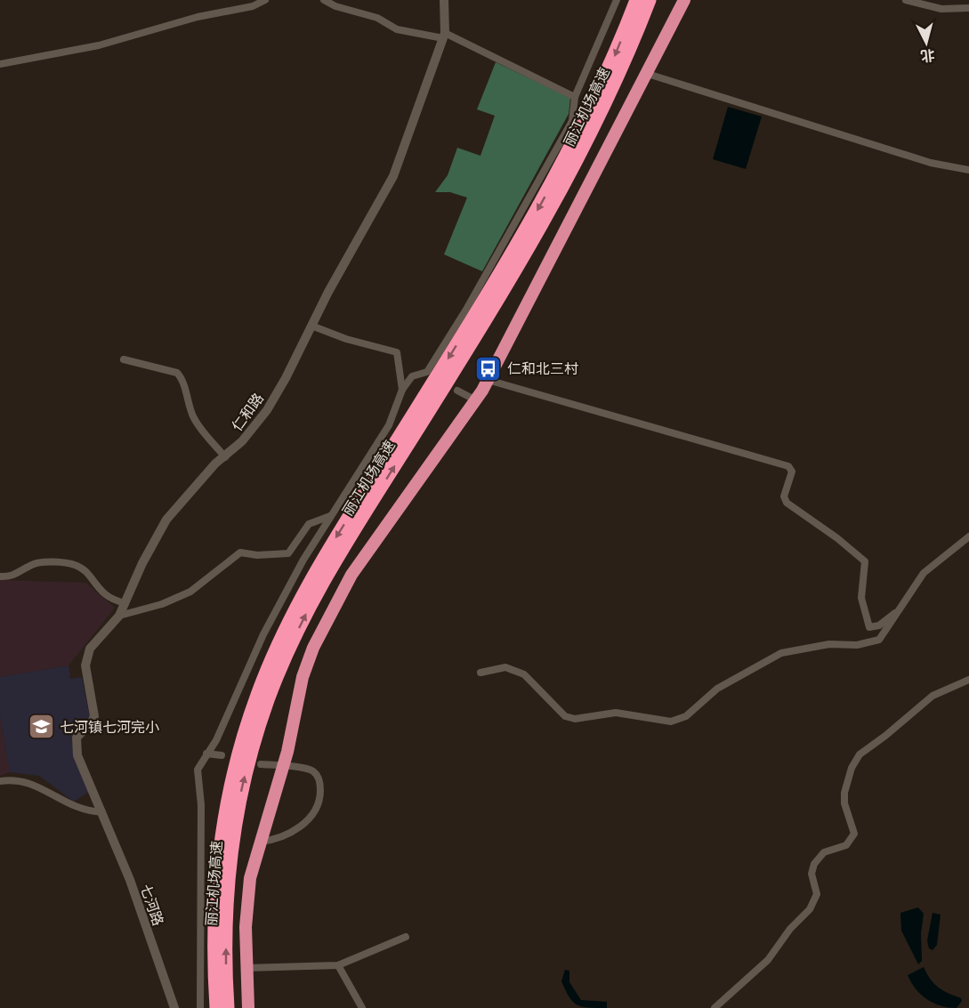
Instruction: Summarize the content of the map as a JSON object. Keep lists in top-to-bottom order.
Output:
{
  "streets": {
    "highway": ["丽江机场高速"],
    "street": ["仁和路", "七河路"]
  },
  "crossings": [
    ["仁和路", "七河路"]
  ],
  "places": {
    "bus stop": ["仁和北三村"],
    "school or university": ["七河镇七河完小"]
  },
  "north": "bottom"
}
